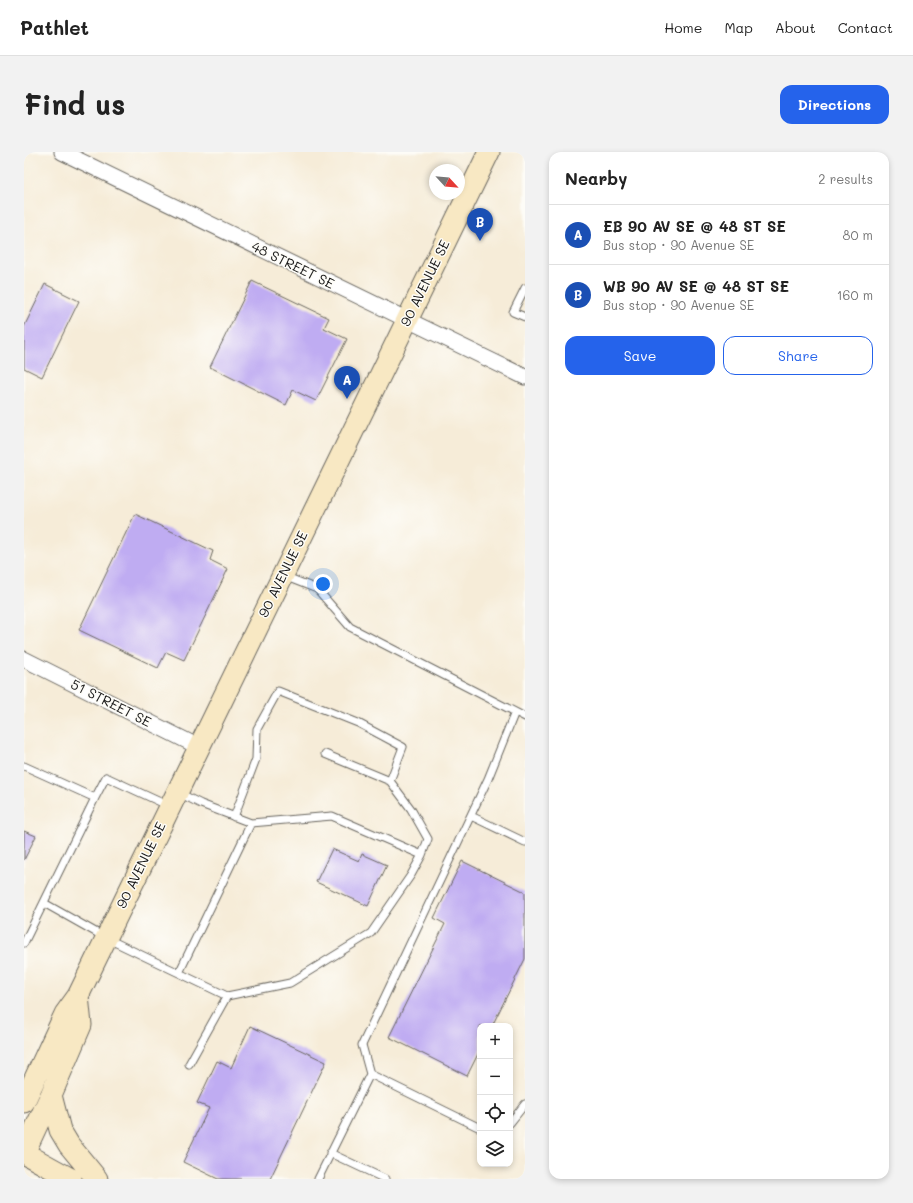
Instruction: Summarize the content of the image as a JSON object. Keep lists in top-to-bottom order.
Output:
{
  "streets": {
    "street": ["48 STREET SE", "90 AVENUE SE", "51 STREET SE"]
  },
  "crossings": [
    ["48 STREET SE", "90 AVENUE SE"],
    ["90 AVENUE SE", "51 STREET SE"]
  ],
  "north": "bottom right",
  "page": {
    "header": "Pathlet",
    "nav": [
      "Home",
      "Map",
      "About",
      "Contact"
    ],
    "buttons": [
      "Directions",
      ["Save", "Share"]
    ],
    "title": "Find us",
    "heading": ["Nearby", "2 results"],
    "list": [
      {
        "mark": "A",
        "name": "EB 90 AV SE @ 48 ST SE",
        "note": "Bus stop · 90 Avenue SE",
        "value": "80 m"
      },
      {
        "mark": "B",
        "name": "WB 90 AV SE @ 48 ST SE",
        "note": "Bus stop · 90 Avenue SE",
        "value": "160 m"
      }
    ],
    "pins": ["B", "A"],
    "map_buttons": ["+", "−"]
  }
}
